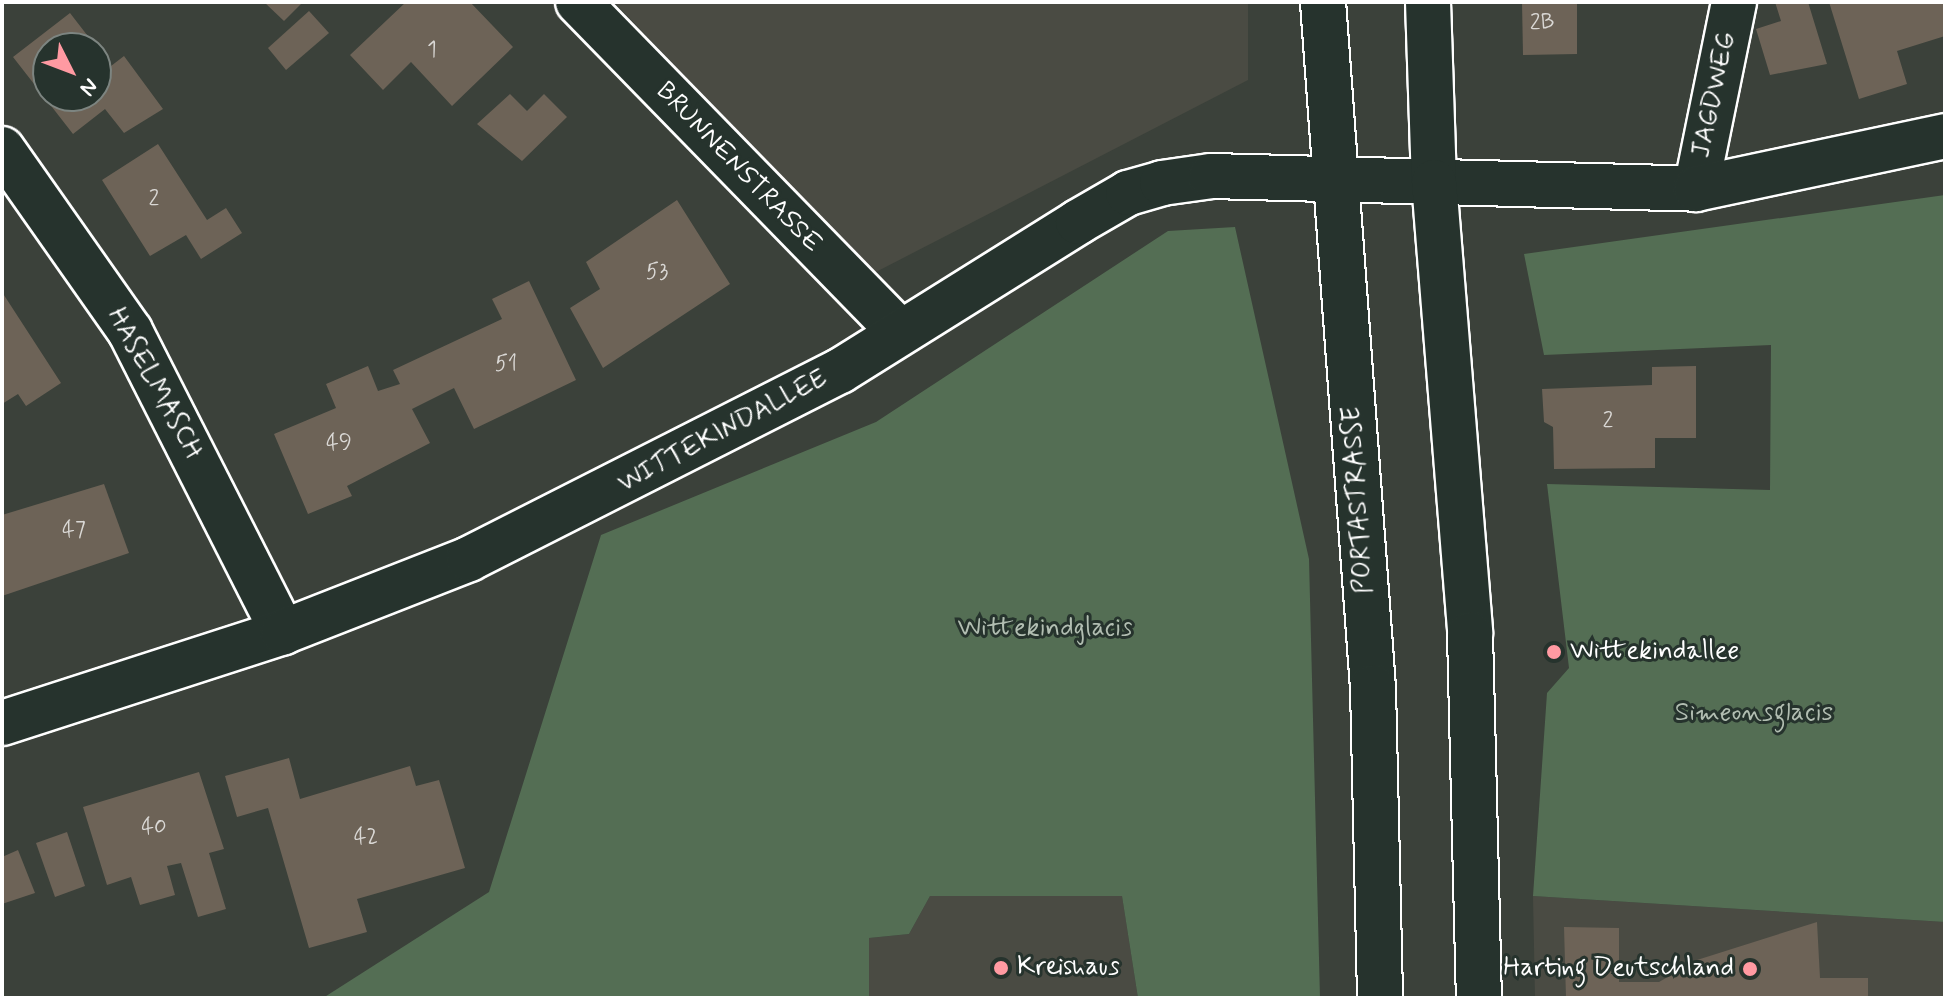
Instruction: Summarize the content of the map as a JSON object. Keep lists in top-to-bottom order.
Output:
{
  "streets": {
    "street": [
      "JAGDWEG",
      "BRUNNENSTRASSE",
      "HASELMASCH",
      "WITTEKINDALLEE",
      "PORTASTRASSE"
    ]
  },
  "crossings": [
    ["BRUNNENSTRASSE", "WITTEKINDALLEE"],
    ["HASELMASCH", "WITTEKINDALLEE"],
    ["WITTEKINDALLEE", "PORTASTRASSE"]
  ],
  "parks": ["Wittekindglacis", "Simeonsglacis"],
  "places": ["Wittekindallee", "Kreishaus", "Harting Deutschland"],
  "house_numbers": [
    "2B",
    "1",
    "2",
    "53",
    "51",
    "2",
    "49",
    "47",
    "40",
    "42"
  ],
  "north": "bottom right"
}
